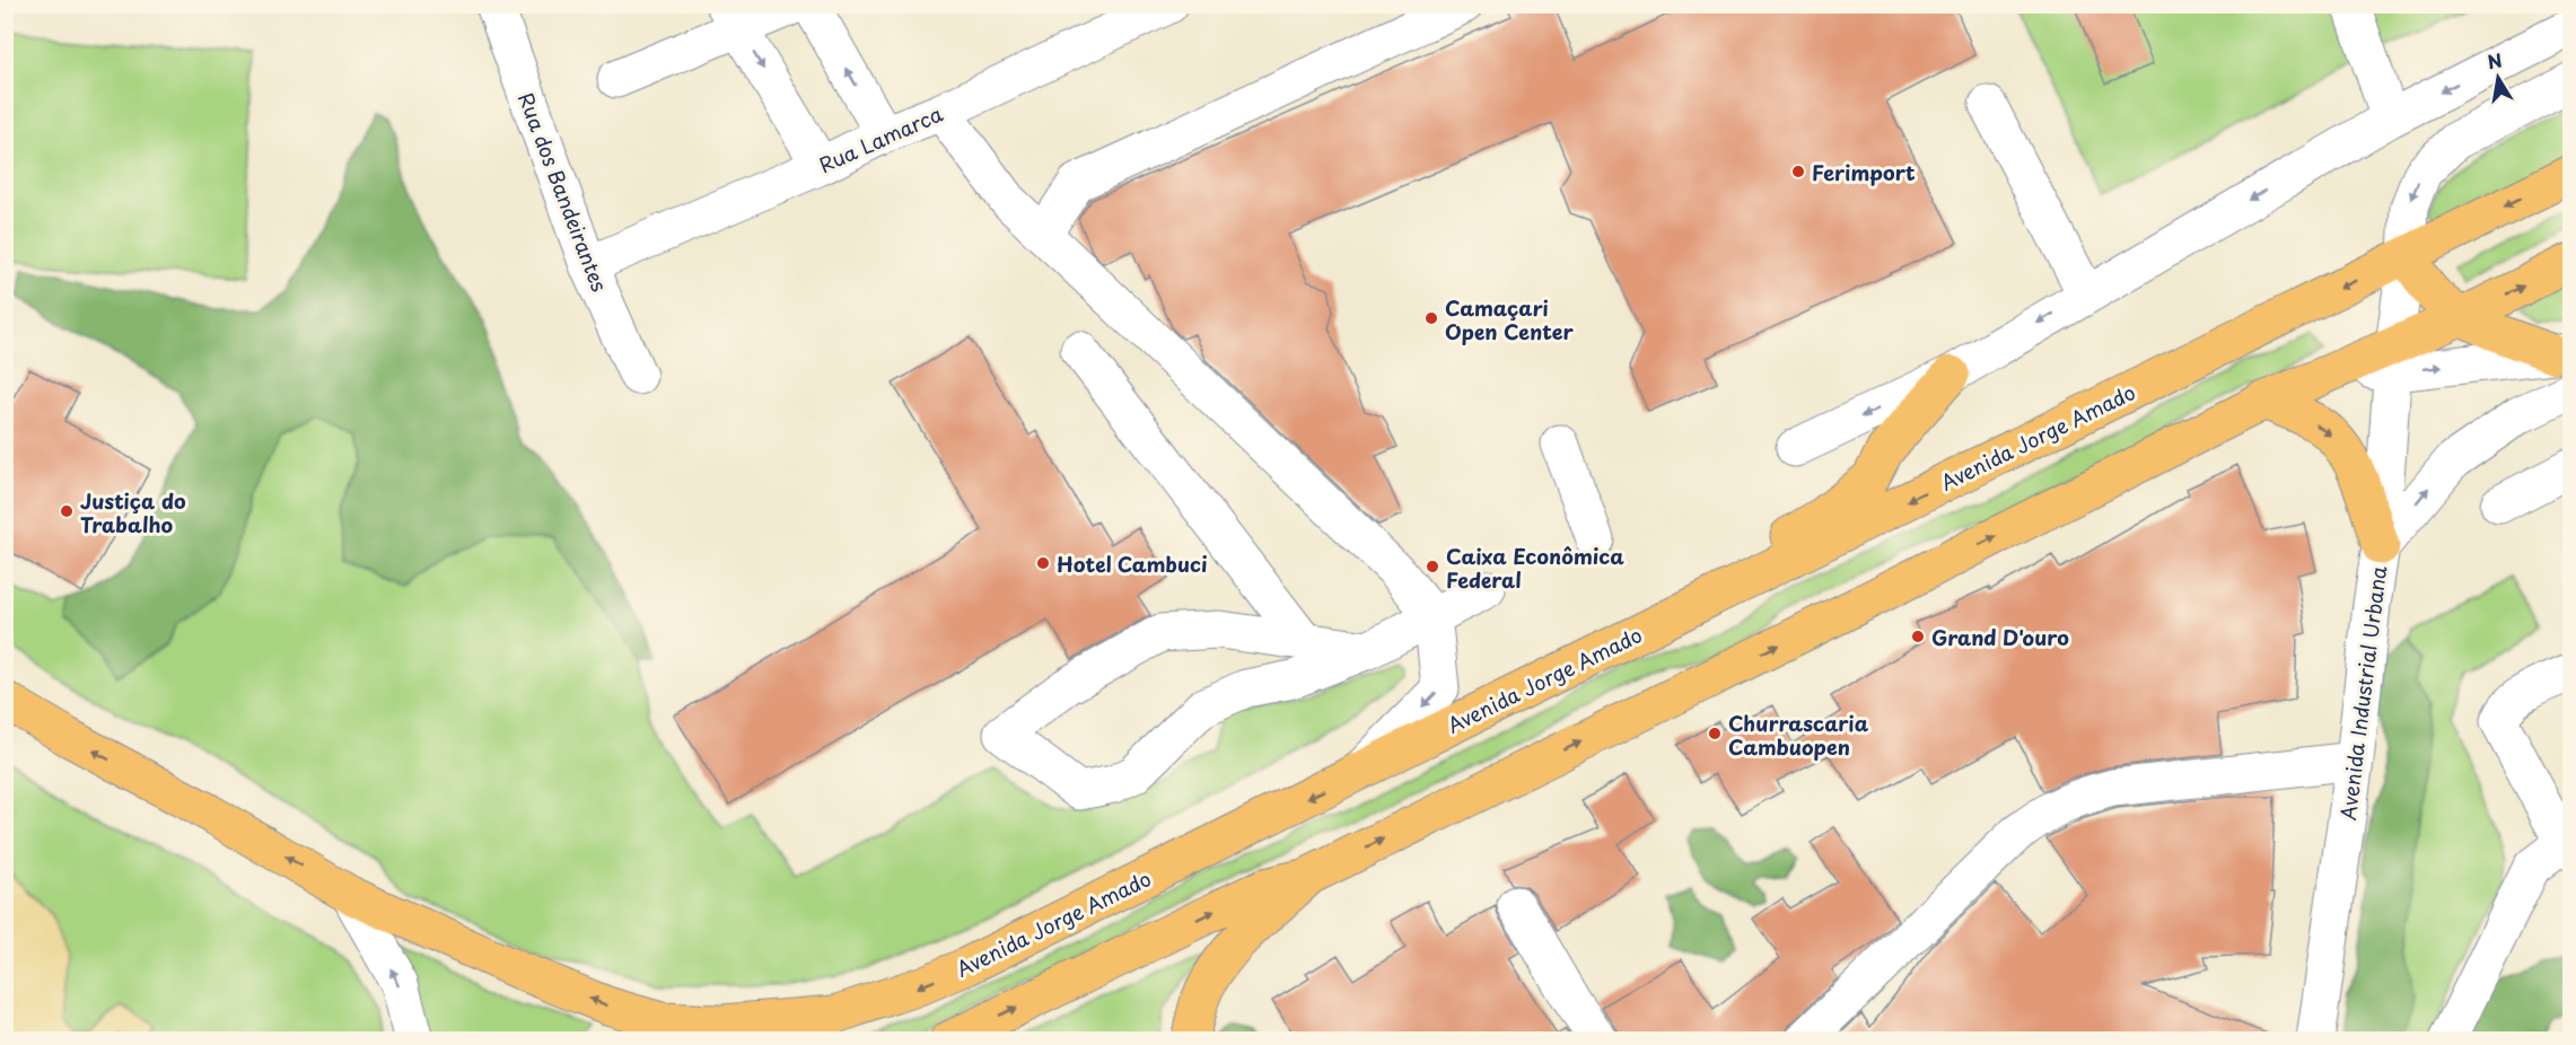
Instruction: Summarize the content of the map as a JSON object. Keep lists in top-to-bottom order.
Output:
{
  "streets": {
    "main road": ["Avenida Jorge Amado"],
    "street": ["Rua Lamarca", "Rua dos Bandeirantes", "Avenida Industrial Urbana"]
  },
  "crossings": [
    ["Rua Lamarca", "Rua dos Bandeirantes"]
  ],
  "places": [
    "Ferimport",
    "Camaçari Open Center",
    "Justiça do Trabalho",
    "Hotel Cambuci",
    "Caixa Econômica Federal",
    "Grand D'ouro",
    "Churrascaria Cambuopen"
  ],
  "north": "top"
}
